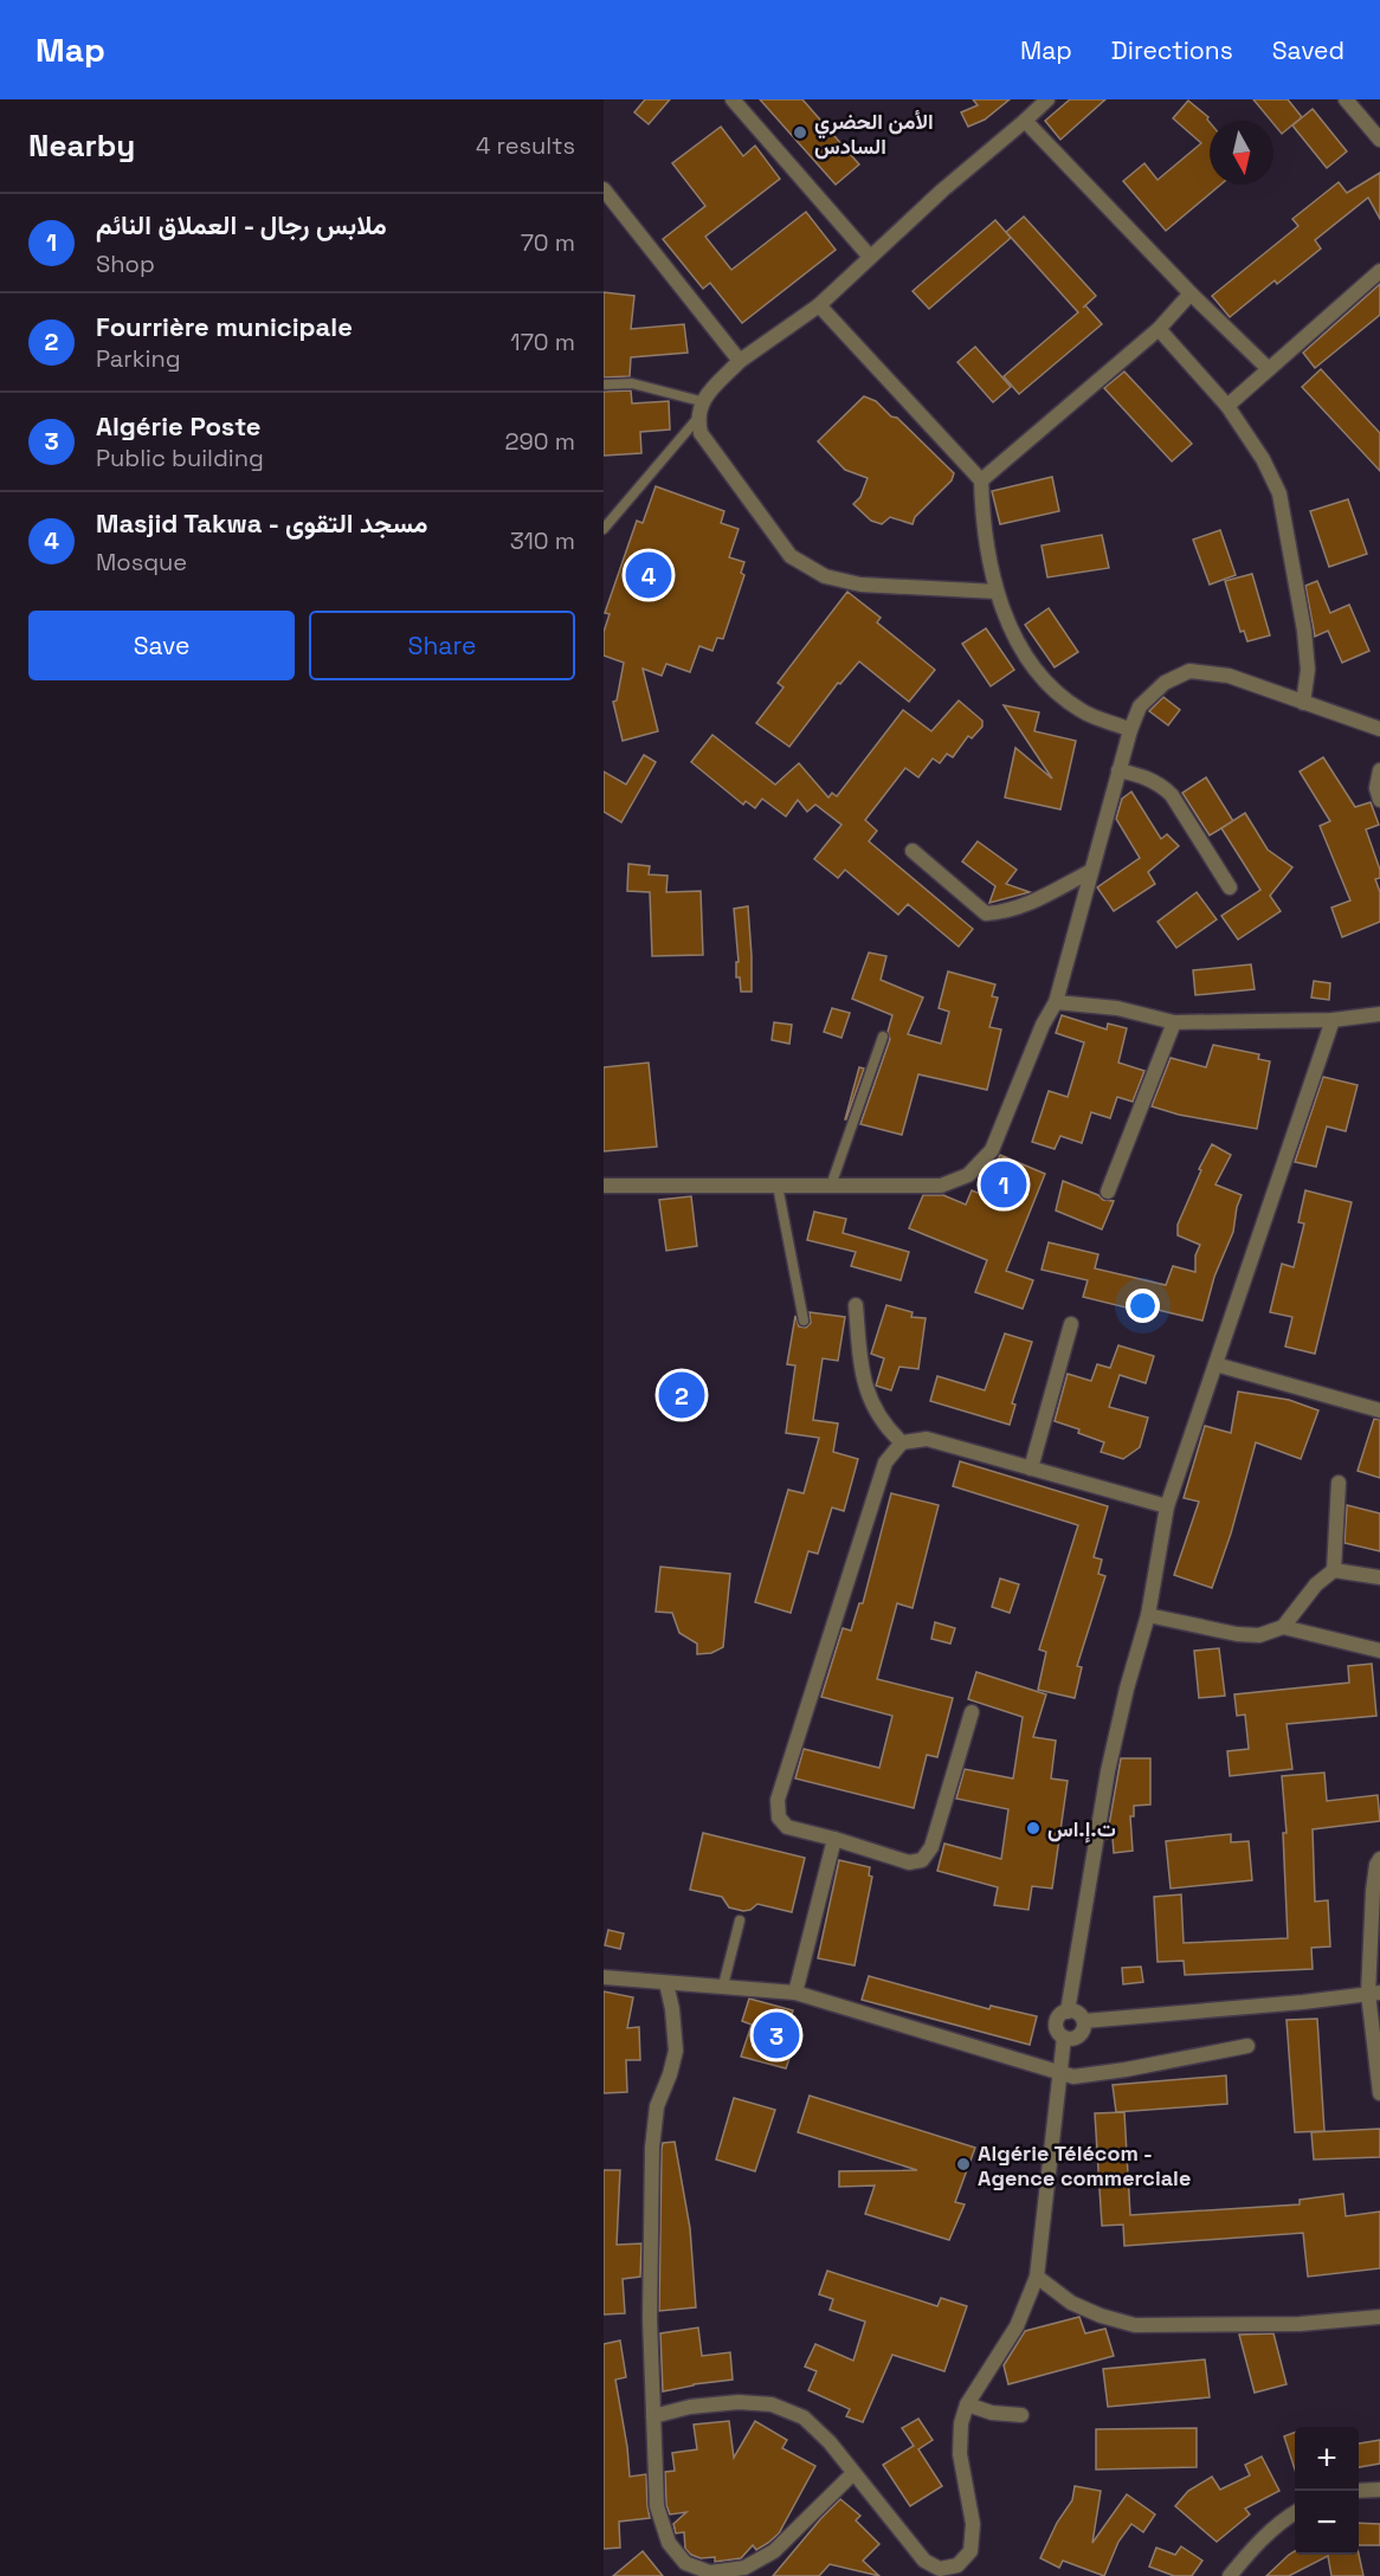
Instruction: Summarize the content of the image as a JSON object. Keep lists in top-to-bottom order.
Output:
{
  "places": ["الأمن الحضري السادس", "ت.إ.اس", "Algérie Télécom - Agence commerciale"],
  "north": "bottom",
  "page": {
    "header": "Map",
    "nav": ["Map", "Directions", "Saved"],
    "heading": ["Nearby", "4 results"],
    "list": [
      {
        "mark": "1",
        "name": "ملابس رجال - العملاق النائم",
        "note": "Shop",
        "value": "70 m"
      },
      {
        "mark": "2",
        "name": "Fourrière municipale",
        "note": "Parking",
        "value": "170 m"
      },
      {
        "mark": "3",
        "name": "Algérie Poste",
        "note": "Public building",
        "value": "290 m"
      },
      {
        "mark": "4",
        "name": "Masjid Takwa - مسجد التقوى",
        "note": "Mosque",
        "value": "310 m"
      }
    ],
    "pins": [
      "4",
      "1",
      "2",
      "3"
    ],
    "buttons": ["Save", "Share"],
    "map_buttons": ["+", "−"]
  }
}
